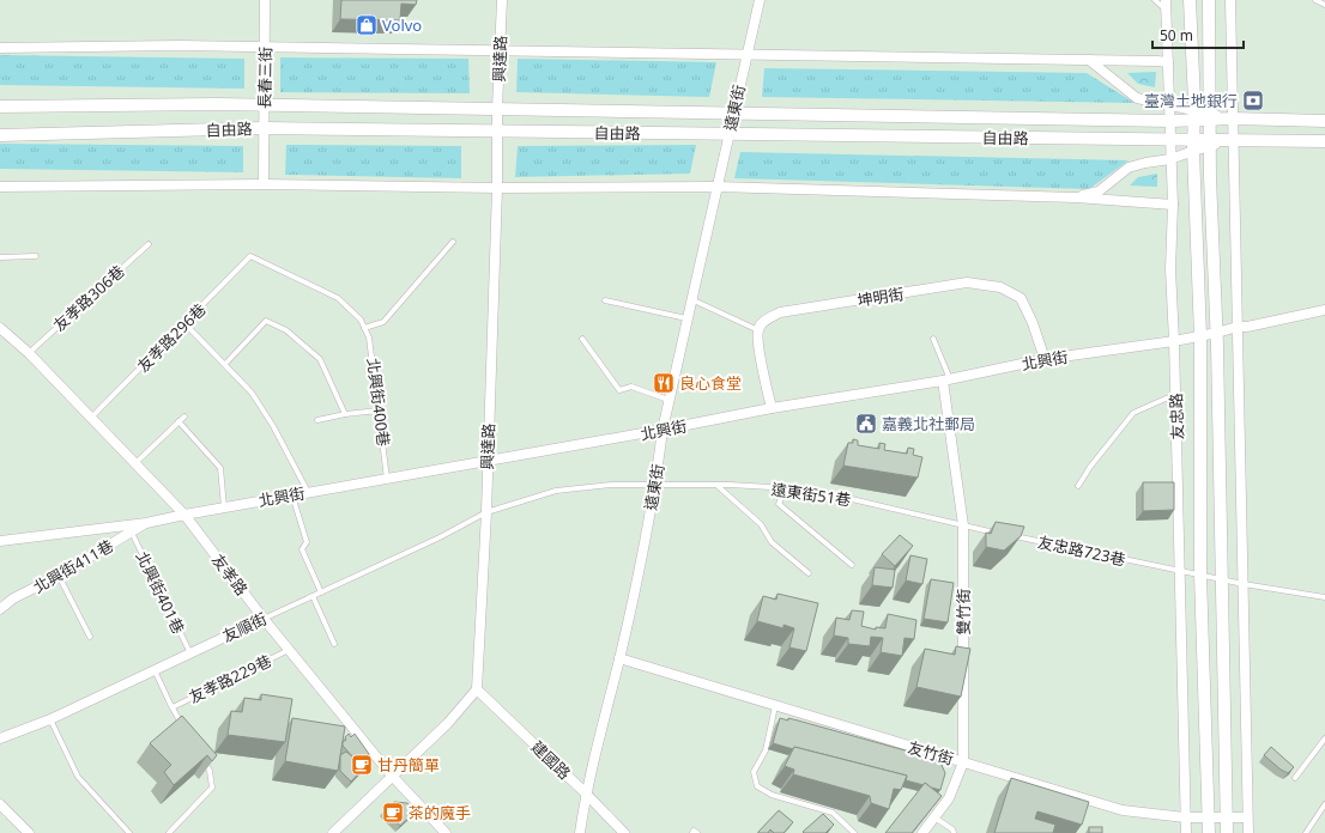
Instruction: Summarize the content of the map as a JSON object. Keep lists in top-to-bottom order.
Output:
{
  "streets": {
    "street": [
      "興達路",
      "長春三街",
      "遠東街",
      "自由路",
      "坤明街",
      "北興街",
      "友忠路",
      "北興街411巷",
      "友孝路",
      "雙竹街",
      "友順街",
      "友竹街",
      "建國路"
    ],
    "lane": [
      "友孝路306巷",
      "友孝路296巷",
      "北興街400巷",
      "遠東街51巷",
      "友忠路723巷",
      "北興街401巷",
      "友孝路229巷"
    ]
  },
  "crossings": [
    ["興達路", "自由路"],
    ["興達路", "北興街"],
    ["興達路", "遠東街51巷"],
    ["興達路", "友順街"],
    ["興達路", "建國路"],
    ["長春三街", "自由路"],
    ["遠東街", "自由路"],
    ["遠東街", "北興街"],
    ["遠東街", "遠東街51巷"],
    ["遠東街", "友竹街"],
    ["遠東街", "建國路"],
    ["自由路", "友忠路"],
    ["坤明街", "北興街"],
    ["友孝路306巷", "友孝路"],
    ["友孝路296巷", "北興街400巷"],
    ["友孝路296巷", "友孝路"],
    ["北興街", "北興街400巷"],
    ["北興街", "友忠路"],
    ["北興街", "北興街411巷"],
    ["北興街", "友孝路"],
    ["北興街", "雙竹街"],
    ["友忠路", "友忠路723巷"],
    ["友忠路", "友竹街"],
    ["遠東街51巷", "雙竹街"],
    ["遠東街51巷", "友順街"],
    ["北興街411巷", "北興街401巷"],
    ["友孝路", "友順街"],
    ["友孝路", "友孝路229巷"],
    ["北興街401巷", "友順街"],
    ["雙竹街", "友竹街"]
  ],
  "places": {
    "shop": ["Volvo"],
    "bank": ["臺灣土地銀行"],
    "restaurant": ["良心食堂"],
    "public building": ["嘉義北社郵局"],
    "cafe": ["甘丹簡單", "茶的魔手"]
  },
  "scale_bar": "50 m"
}
